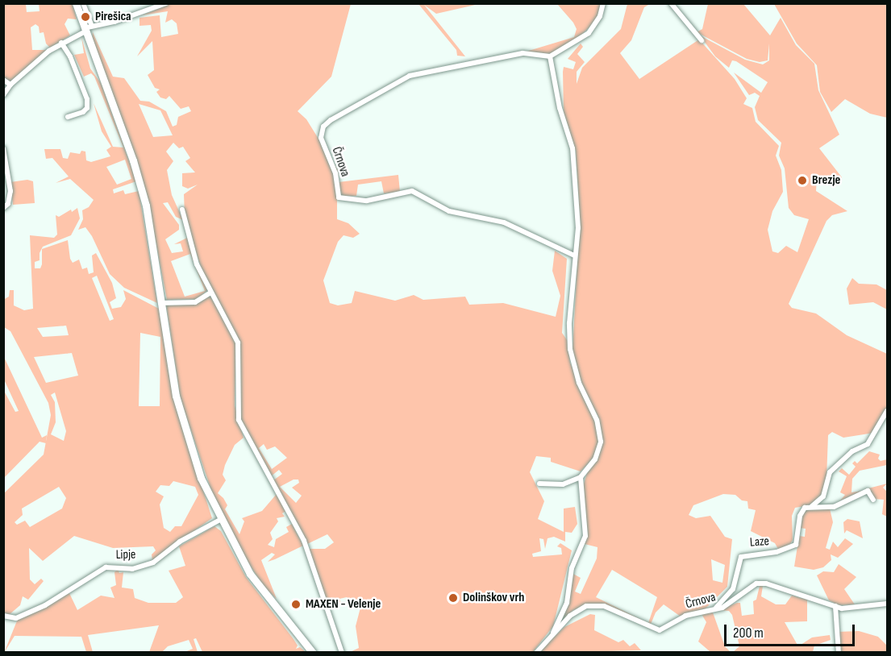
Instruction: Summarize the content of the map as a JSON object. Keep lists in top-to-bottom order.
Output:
{
  "streets": {
    "street": ["Črnova", "Laze", "Lipje"]
  },
  "crossings": [
    ["Črnova", "Laze"]
  ],
  "places": [
    "Pirešica",
    "Brezje",
    "Dolinškov vrh",
    "MAXEN - Velenje"
  ],
  "scale_bar": "200 m"
}
